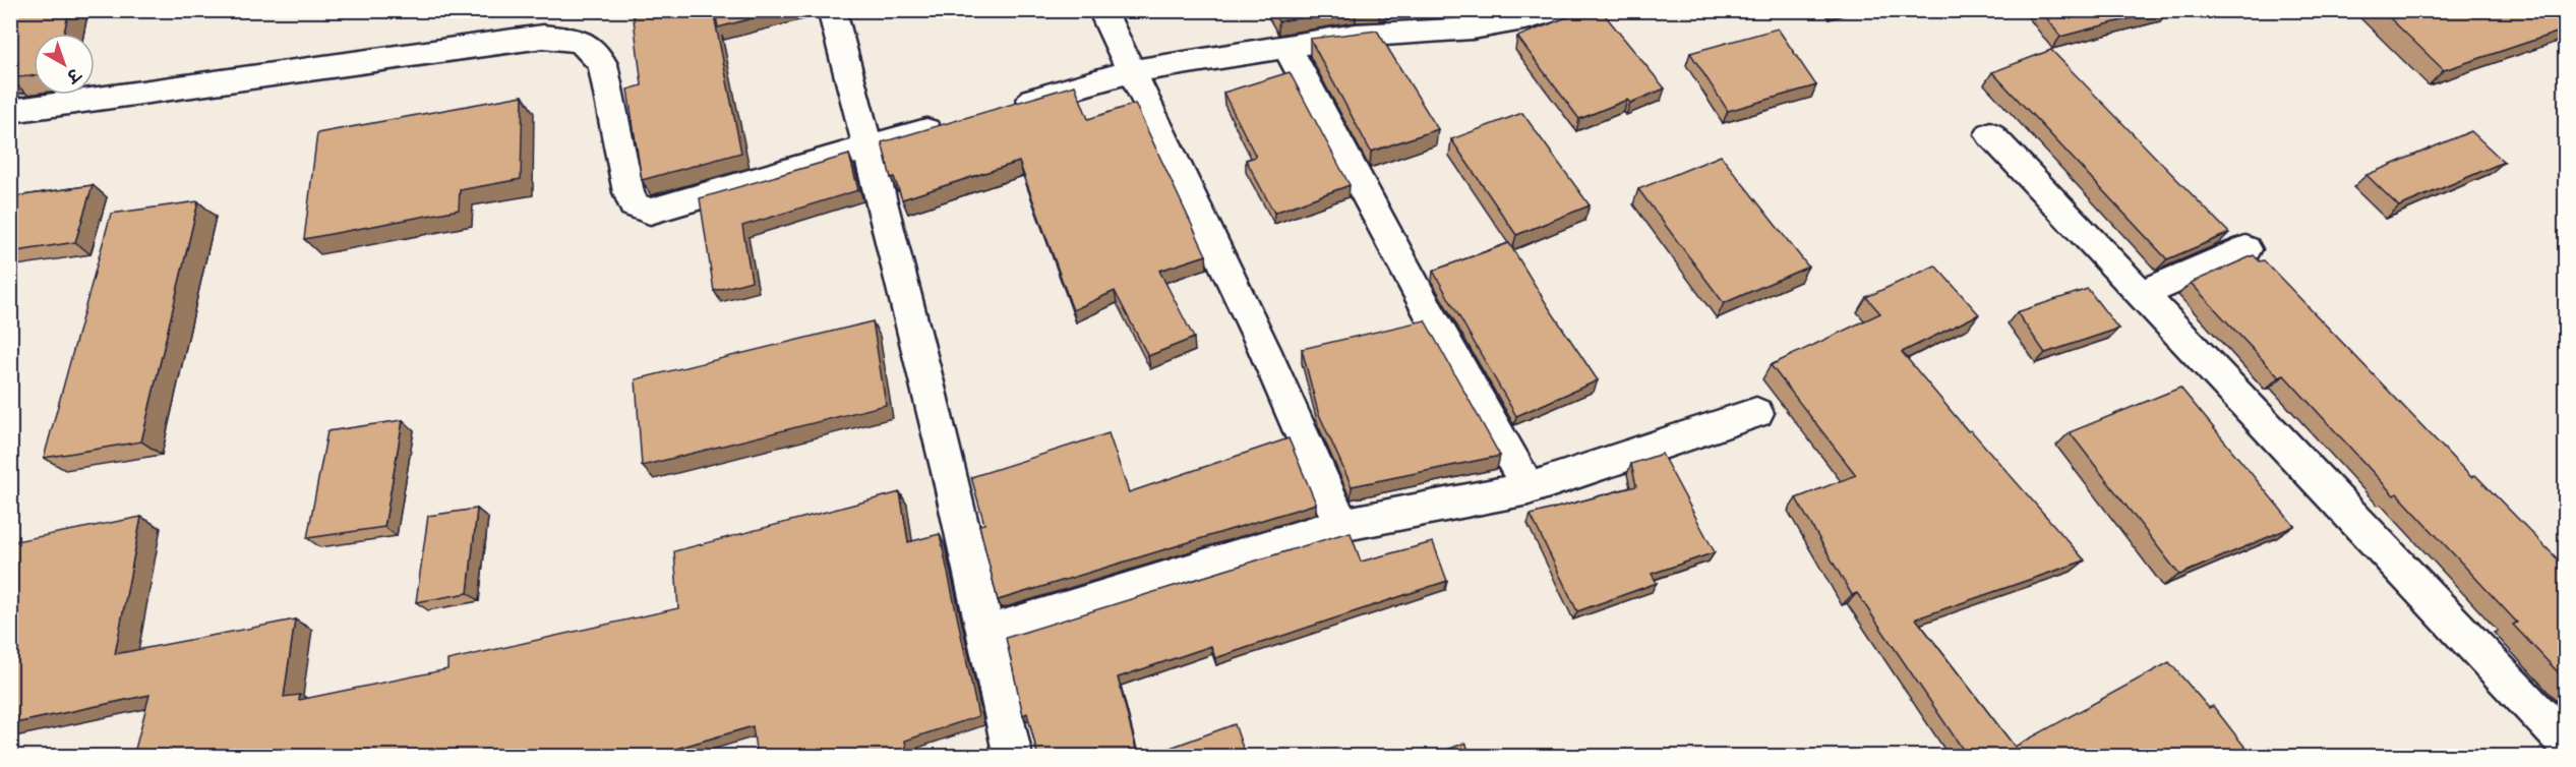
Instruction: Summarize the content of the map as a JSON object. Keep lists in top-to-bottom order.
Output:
{
  "north": "bottom right"
}
